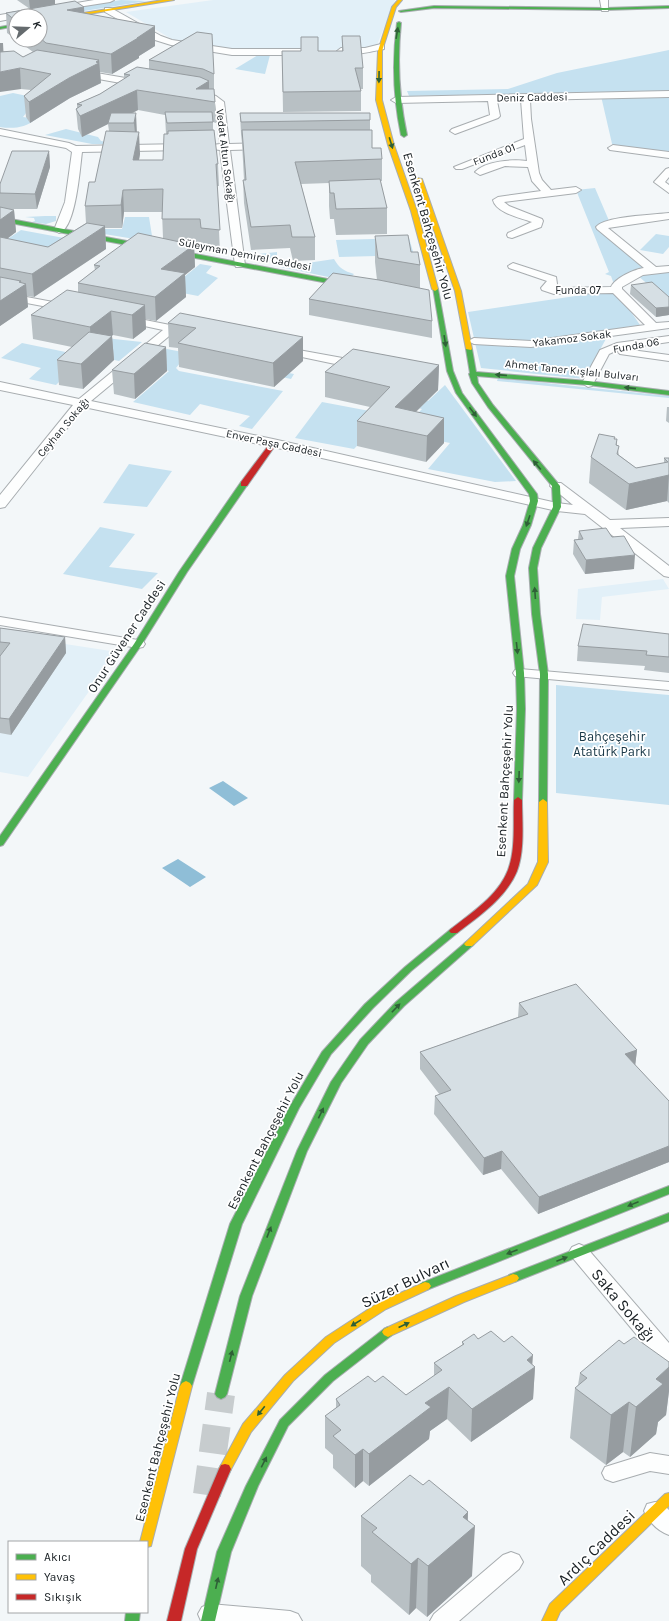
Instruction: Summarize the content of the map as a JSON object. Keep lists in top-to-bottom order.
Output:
{
  "streets": {
    "main road": [
      "Esenkent Bahçeşehir Yolu",
      "Süleyman Demirel Caddesi",
      "Ahmet Taner Kışlalı Bulvarı",
      "Onur Güvener Caddesi",
      "Süzer Bulvarı",
      "Ardıç Caddesi"
    ],
    "street": [
      "Deniz Caddesi",
      "Funda 01",
      "Vedat Altun Sokağı",
      "Funda 07",
      "Yakamoz Sokak",
      "Funda 06",
      "Ceyhan Sokağı",
      "Enver Paşa Caddesi",
      "Saka Sokağı"
    ]
  },
  "crossings": [
    ["Deniz Caddesi", "Esenkent Bahçeşehir Yolu"],
    ["Vedat Altun Sokağı", "Süleyman Demirel Caddesi"],
    ["Esenkent Bahçeşehir Yolu", "Ahmet Taner Kışlalı Bulvarı"],
    ["Esenkent Bahçeşehir Yolu", "Enver Paşa Caddesi"],
    ["Funda 06", "Ahmet Taner Kışlalı Bulvarı"],
    ["Ceyhan Sokağı", "Enver Paşa Caddesi"],
    ["Enver Paşa Caddesi", "Onur Güvener Caddesi"]
  ],
  "parks": ["Bahçeşehir Atatürk Parkı"],
  "legend": ["Akıcı", "Yavaş", "Sıkışık"],
  "north": "right"
}
